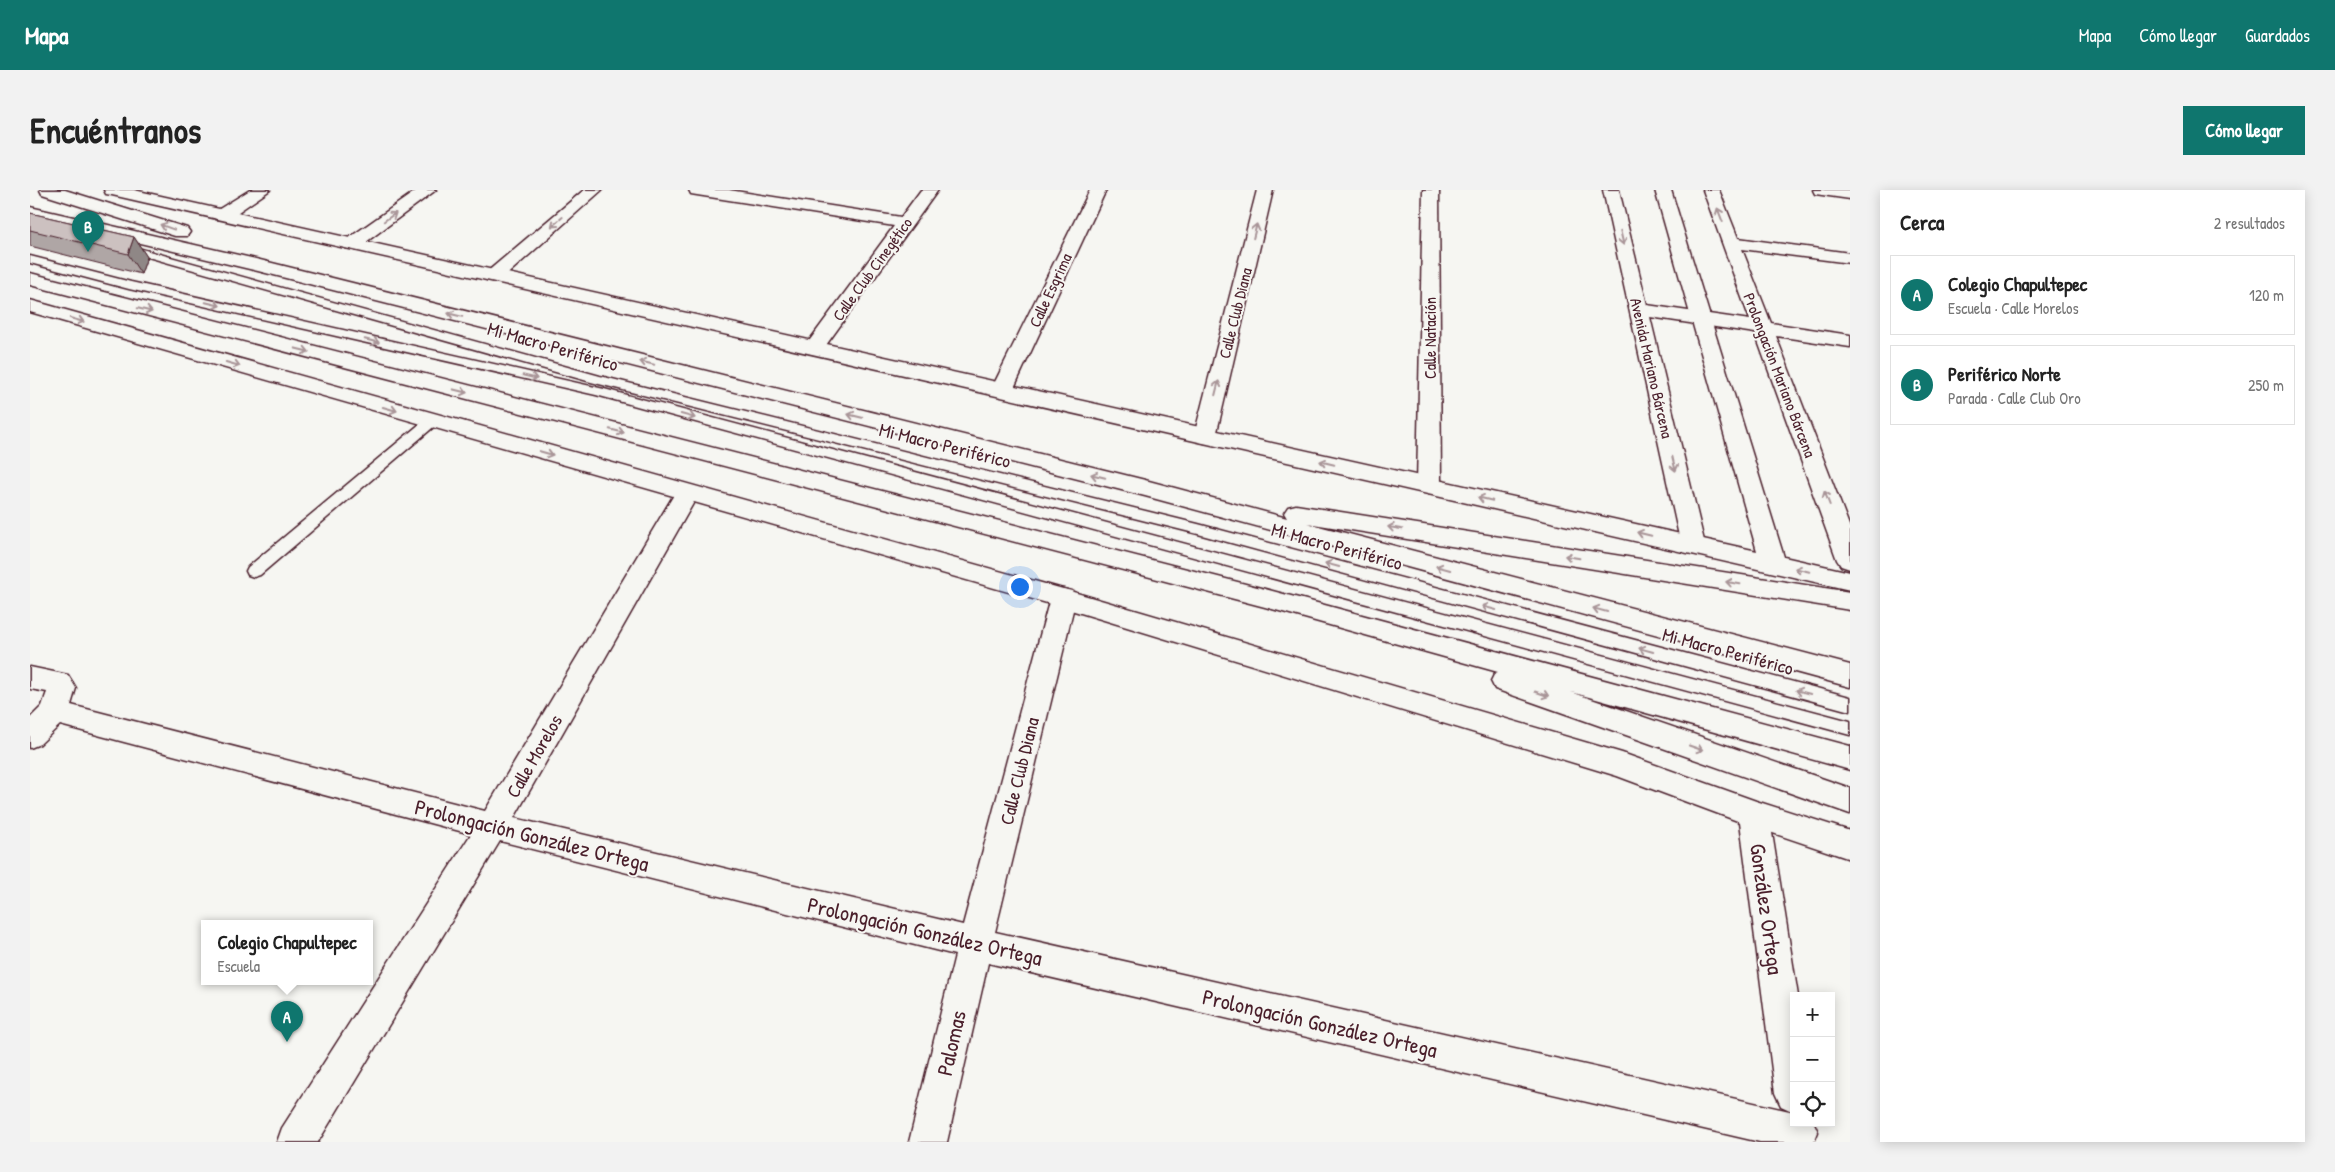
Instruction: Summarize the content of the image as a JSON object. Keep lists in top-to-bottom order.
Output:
{
  "streets": {
    "main road": [
      "Calle Club Cinegético",
      "Calle Esgrima",
      "Calle Club Diana",
      "Calle Natación",
      "Avenida Mariano Bárcena",
      "Prolongación Mariano Bárcena",
      "Calle Morelos",
      "Prolongación González Ortega",
      "González Ortega",
      "Palomas"
    ],
    "lane": ["Mi Macro Periférico"]
  },
  "crossings": [
    ["Calle Club Diana", "Prolongación González Ortega"],
    ["Calle Club Diana", "Palomas"],
    ["Calle Morelos", "Prolongación González Ortega"],
    ["Prolongación González Ortega", "Palomas"]
  ],
  "one_way": ["Calle Club Diana"],
  "page": {
    "header": "Mapa",
    "nav": ["Mapa", "Cómo llegar", "Guardados"],
    "buttons": "Cómo llegar",
    "title": "Encuéntranos",
    "heading": ["Cerca", "2 resultados"],
    "pins": ["B", "A"],
    "list": [
      {
        "mark": "A",
        "name": "Colegio Chapultepec",
        "note": "Escuela · Calle Morelos",
        "value": "120 m"
      },
      {
        "mark": "B",
        "name": "Periférico Norte",
        "note": "Parada · Calle Club Oro",
        "value": "250 m"
      }
    ],
    "popup": ["Colegio Chapultepec", "Escuela"],
    "map_buttons": ["+", "−"]
  }
}
